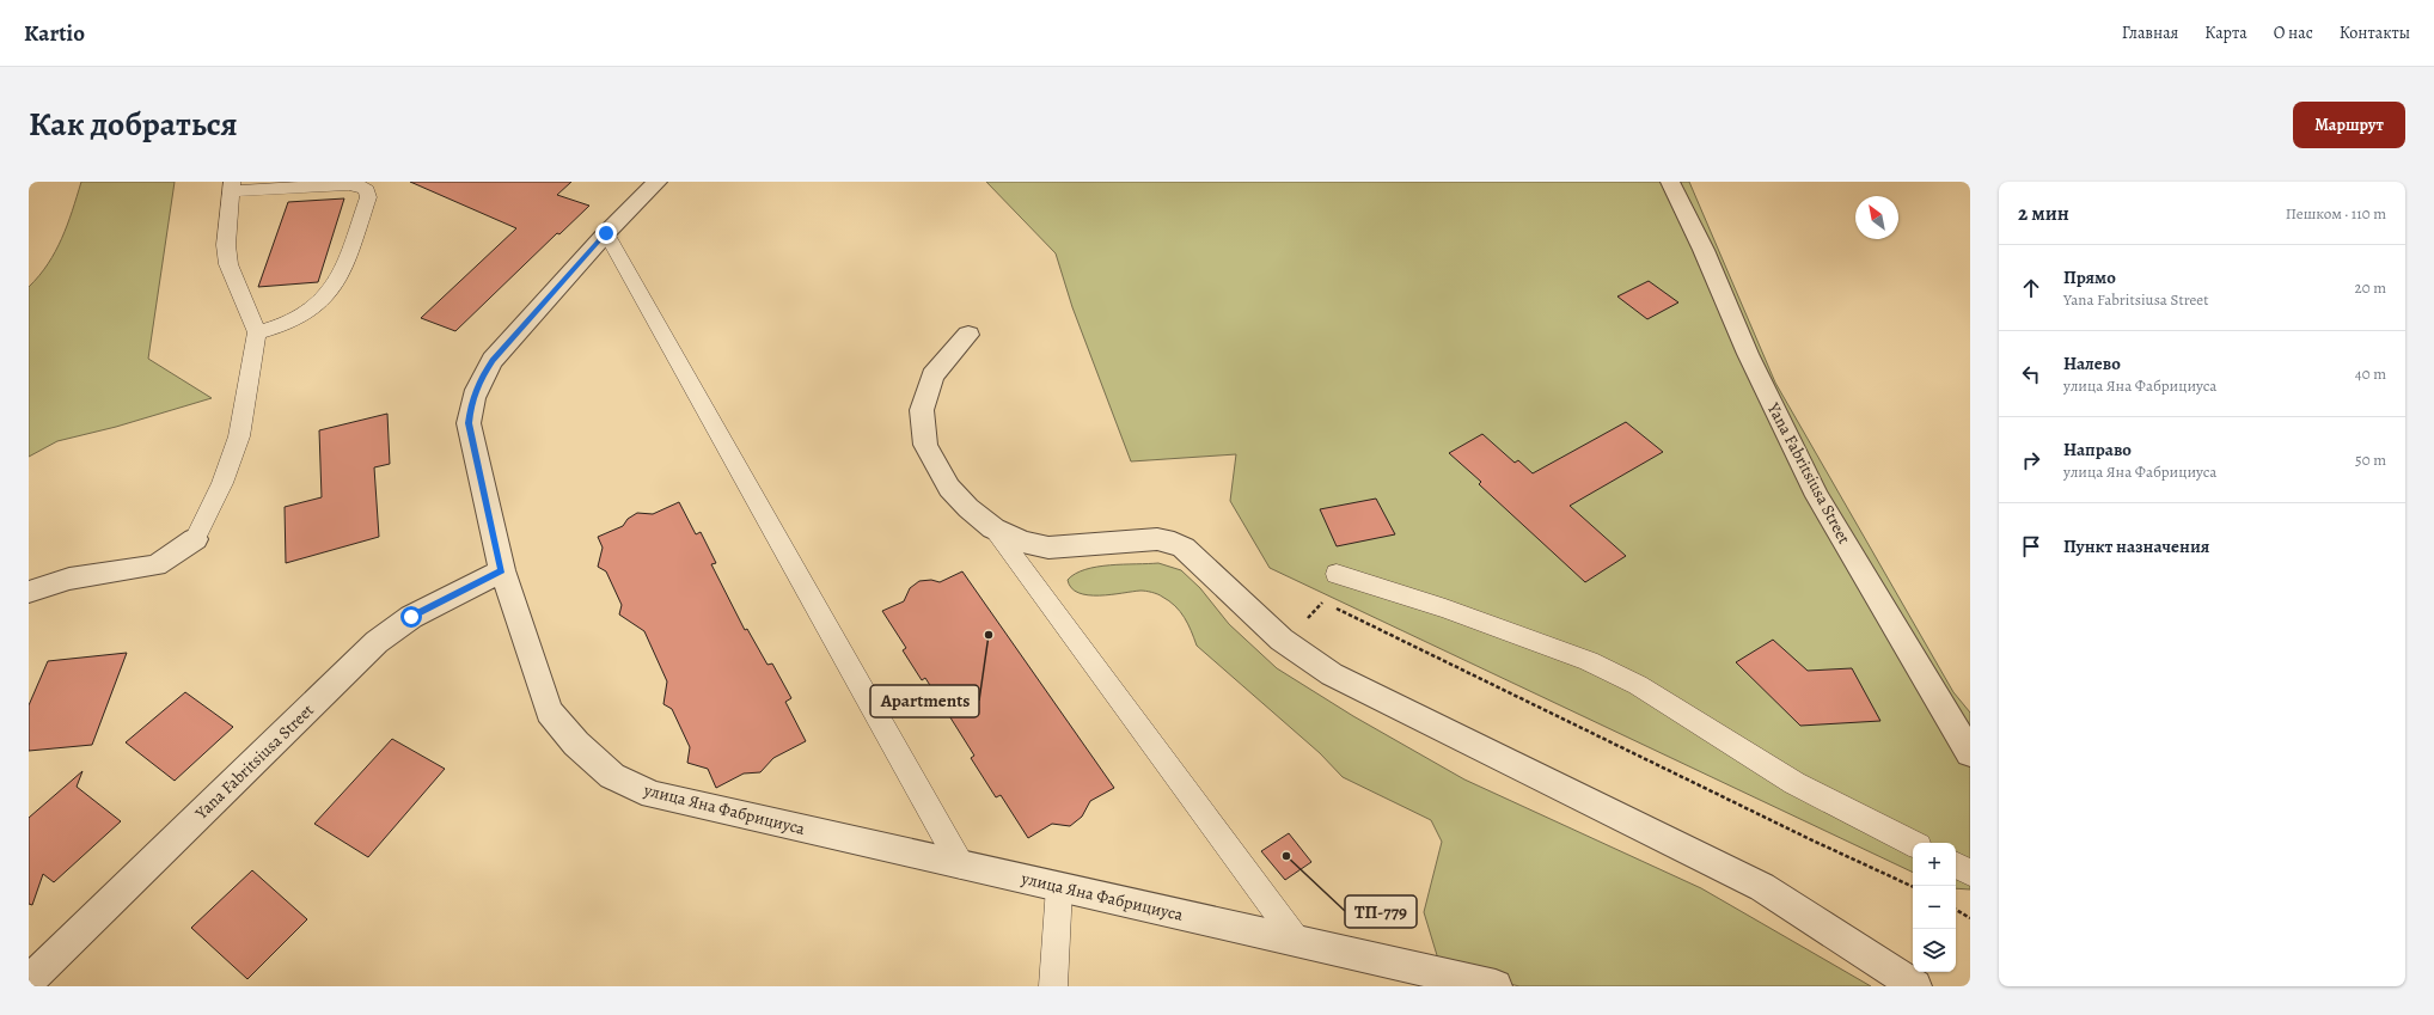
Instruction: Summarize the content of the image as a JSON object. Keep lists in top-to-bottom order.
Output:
{
  "streets": {
    "street": ["Yana Fabritsiusa Street", "улица Яна Фабрициуса"]
  },
  "crossings": [
    ["Yana Fabritsiusa Street", "улица Яна Фабрициуса"]
  ],
  "places": ["Apartments", "ТП-779"],
  "north": "top left",
  "page": {
    "header": "Kartio",
    "nav": [
      "Главная",
      "Карта",
      "О нас",
      "Контакты"
    ],
    "title": "Как добраться",
    "buttons": "Маршрут",
    "heading": ["2 мин", "Пешком · 110 m"],
    "list": [
      ["Прямо", "Yana Fabritsiusa Street", "20 m"],
      ["Налево", "улица Яна Фабрициуса", "40 m"],
      ["Направо", "улица Яна Фабрициуса", "50 m"],
      "Пункт назначения"
    ],
    "map_buttons": ["+", "−"]
  }
}
